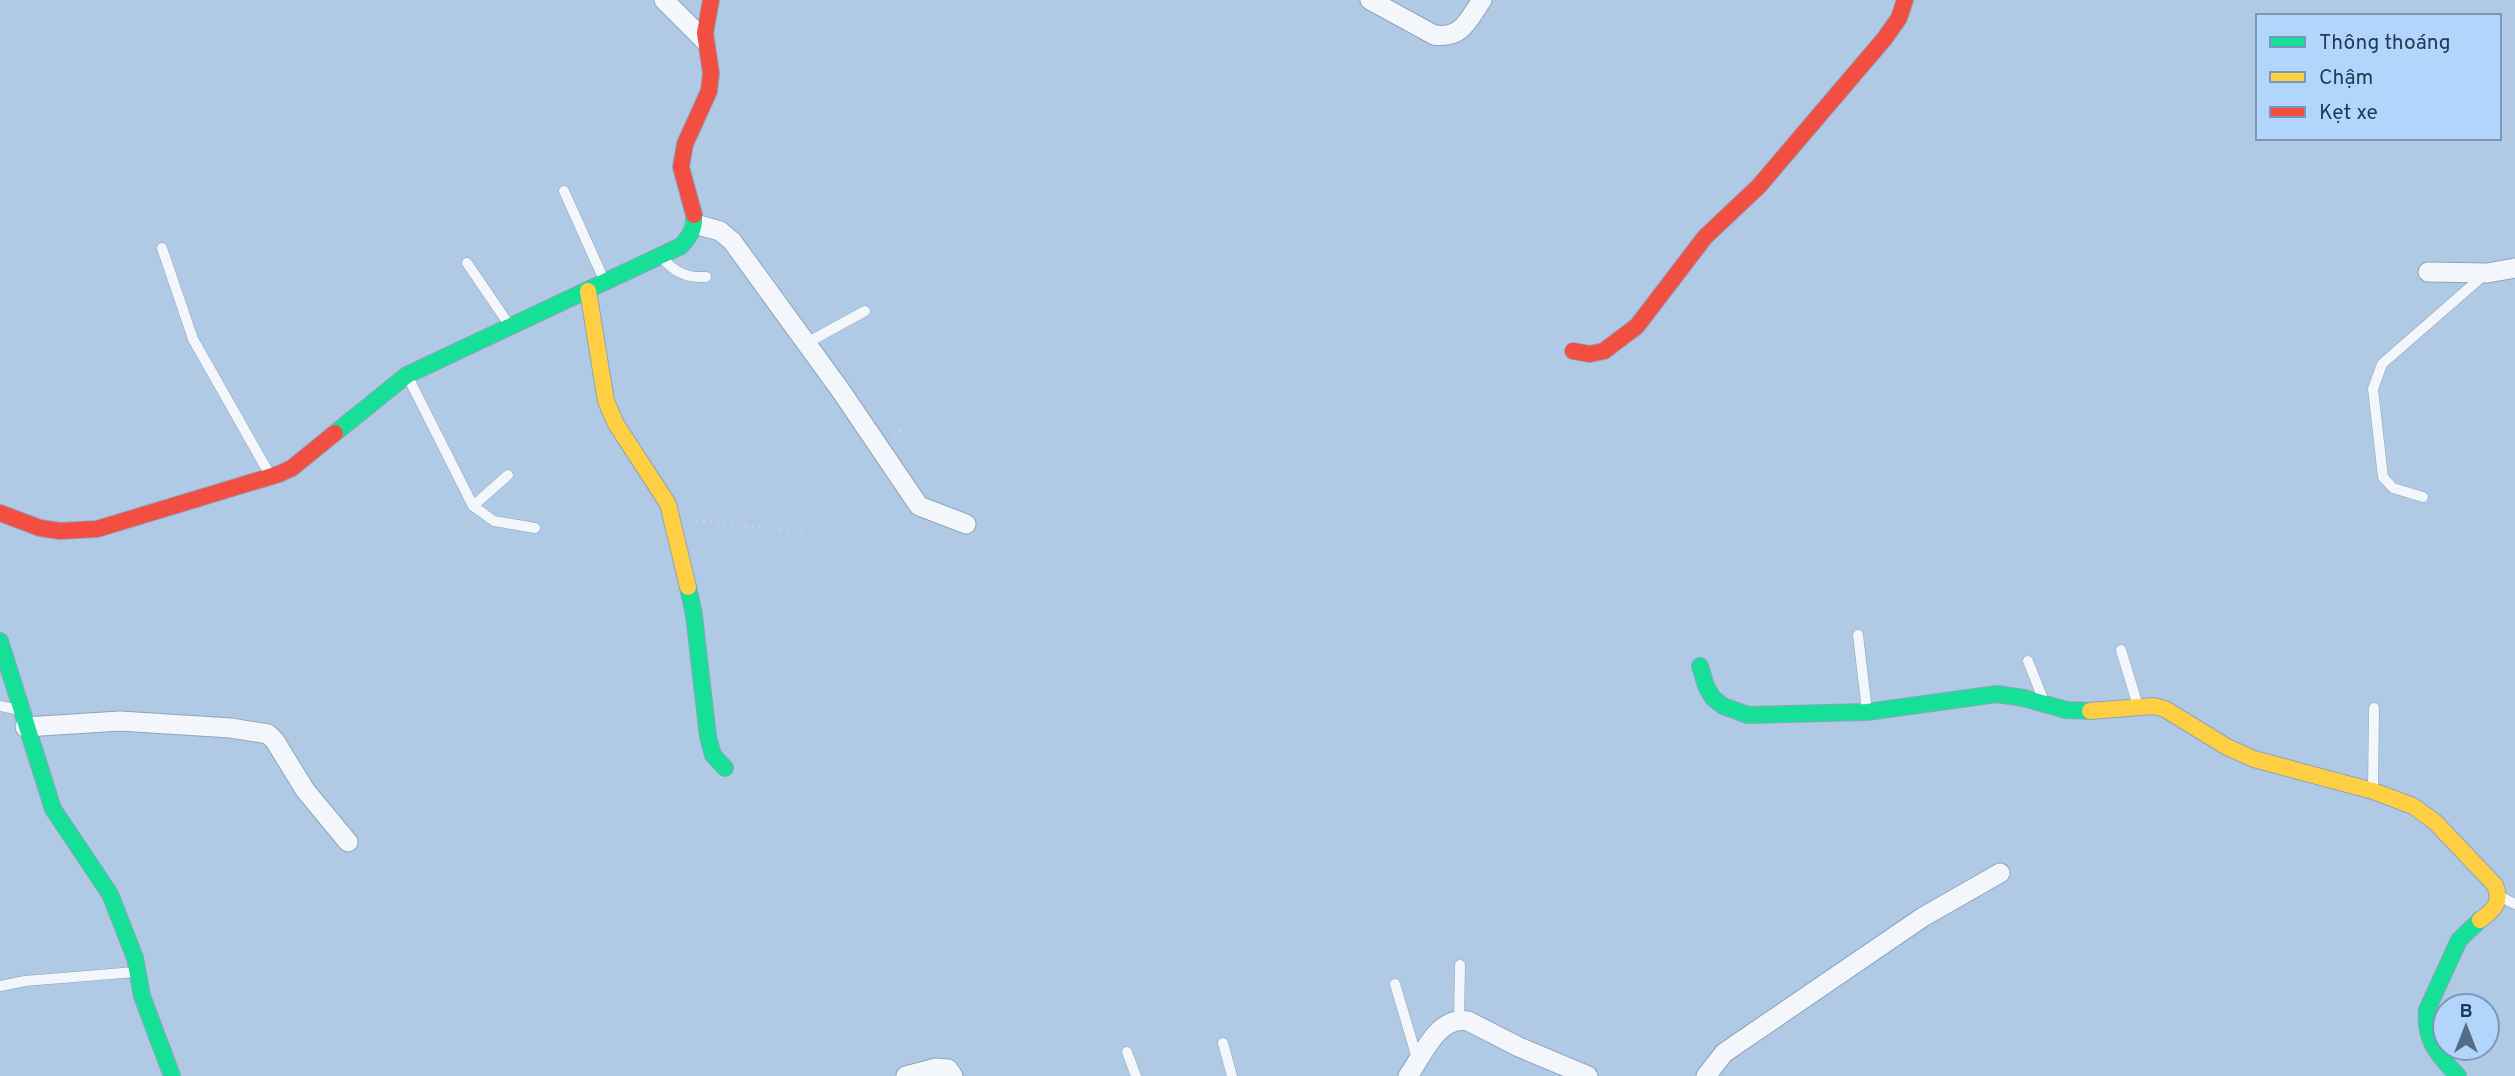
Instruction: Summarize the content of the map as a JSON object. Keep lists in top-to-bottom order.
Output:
{
  "legend": ["Thông thoáng", "Chậm", "Kẹt xe"],
  "north": "top"
}
